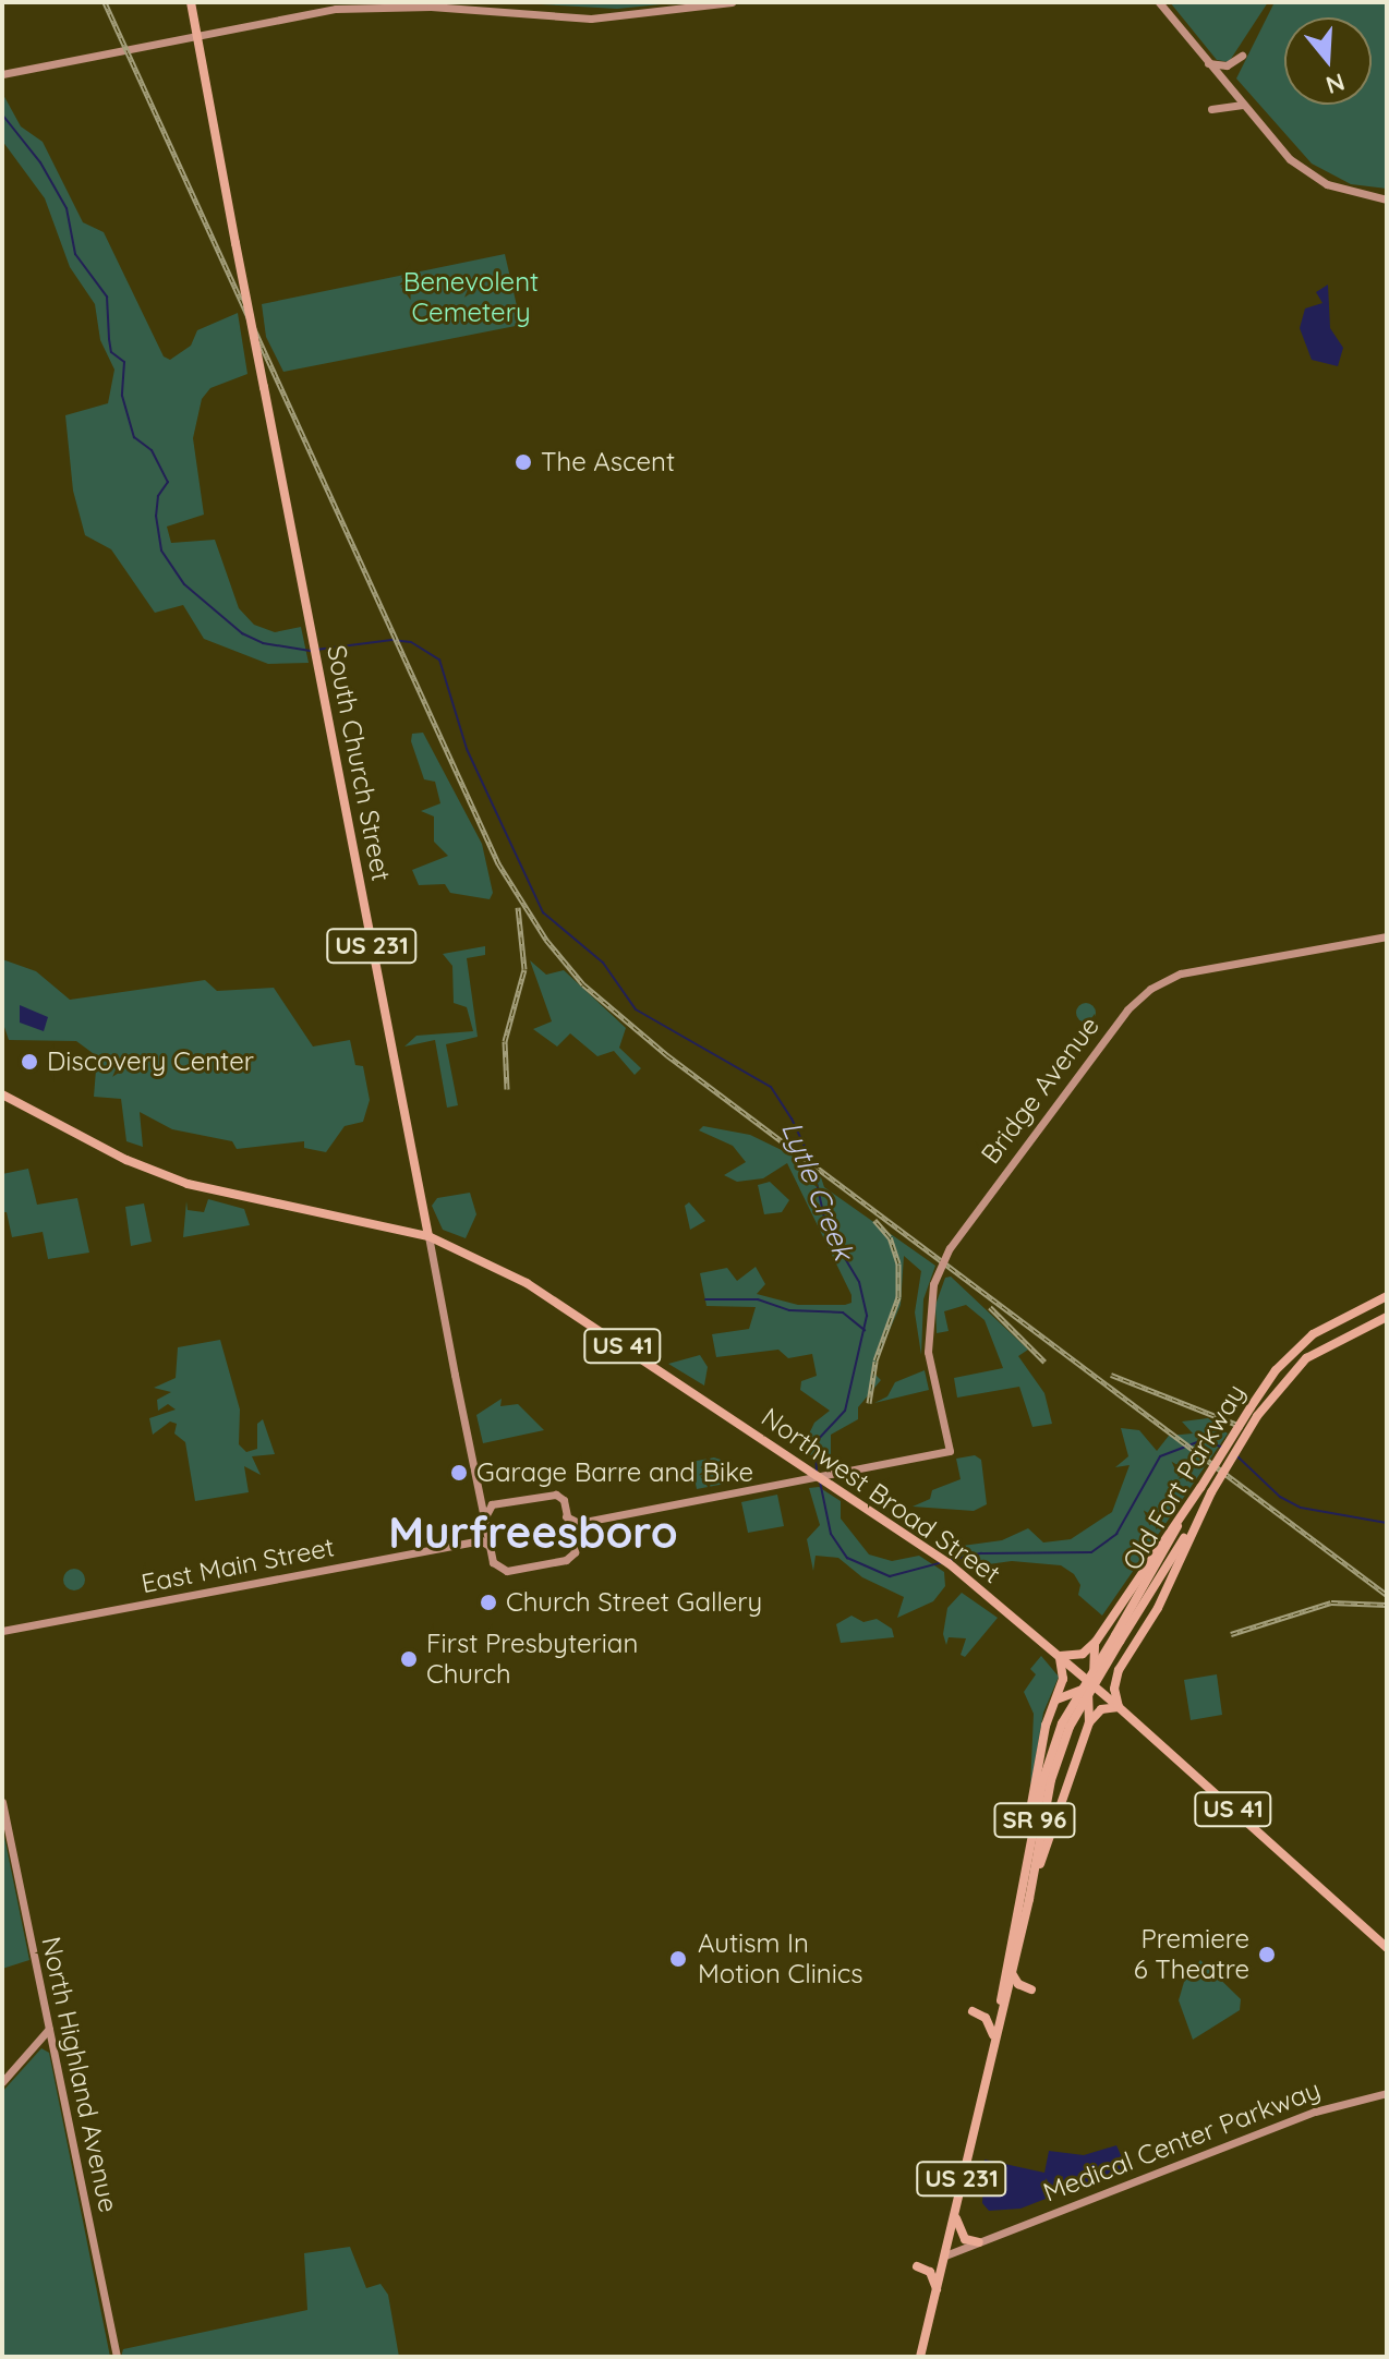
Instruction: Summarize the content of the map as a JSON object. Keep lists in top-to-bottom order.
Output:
{
  "streets": {
    "main road": [
      "South Church Street",
      "US 231",
      "US 41",
      "Old Fort Parkway",
      "Northwest Broad Street",
      "SR 96"
    ],
    "street": [
      "Bridge Avenue",
      "East Main Street",
      "North Highland Avenue",
      "Medical Center Parkway"
    ]
  },
  "crossings": [
    ["South Church Street", "US 41"],
    ["South Church Street", "Northwest Broad Street"],
    ["US 231", "SR 96"],
    ["US 231", "Medical Center Parkway"],
    ["Bridge Avenue", "Northwest Broad Street"],
    ["US 41", "Northwest Broad Street"],
    ["Old Fort Parkway", "SR 96"]
  ],
  "districts": ["Murfreesboro"],
  "water": ["Lytle Creek"],
  "parks": ["Benevolent Cemetery"],
  "places": [
    "The Ascent",
    "Discovery Center",
    "Garage Barre and Bike",
    "Church Street Gallery",
    "First Presbyterian Church",
    "Premiere 6 Theatre",
    "Autism In Motion Clinics"
  ],
  "north": "bottom"
}
